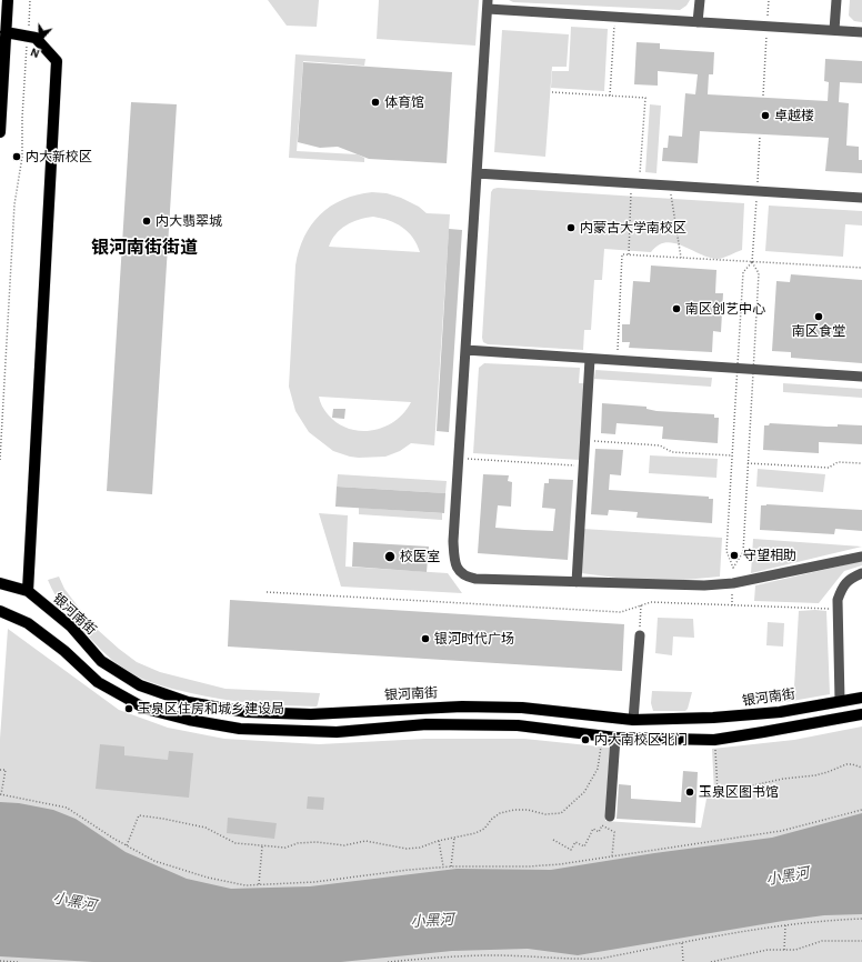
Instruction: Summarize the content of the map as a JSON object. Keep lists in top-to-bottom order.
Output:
{
  "streets": {
    "main road": ["银河南街"]
  },
  "districts": ["银河南街街道"],
  "water": ["小黑河"],
  "places": [
    "体育馆",
    "卓越楼",
    "内大新校区",
    "内大翡翠城",
    "内蒙古大学南校区",
    "南区创艺中心",
    "南区食堂",
    "守望相助",
    "校医室",
    "银河时代广场",
    "玉泉区住房和城乡建设局",
    "内大南校区北门",
    "玉泉区图书馆"
  ],
  "north": "bottom"
}
